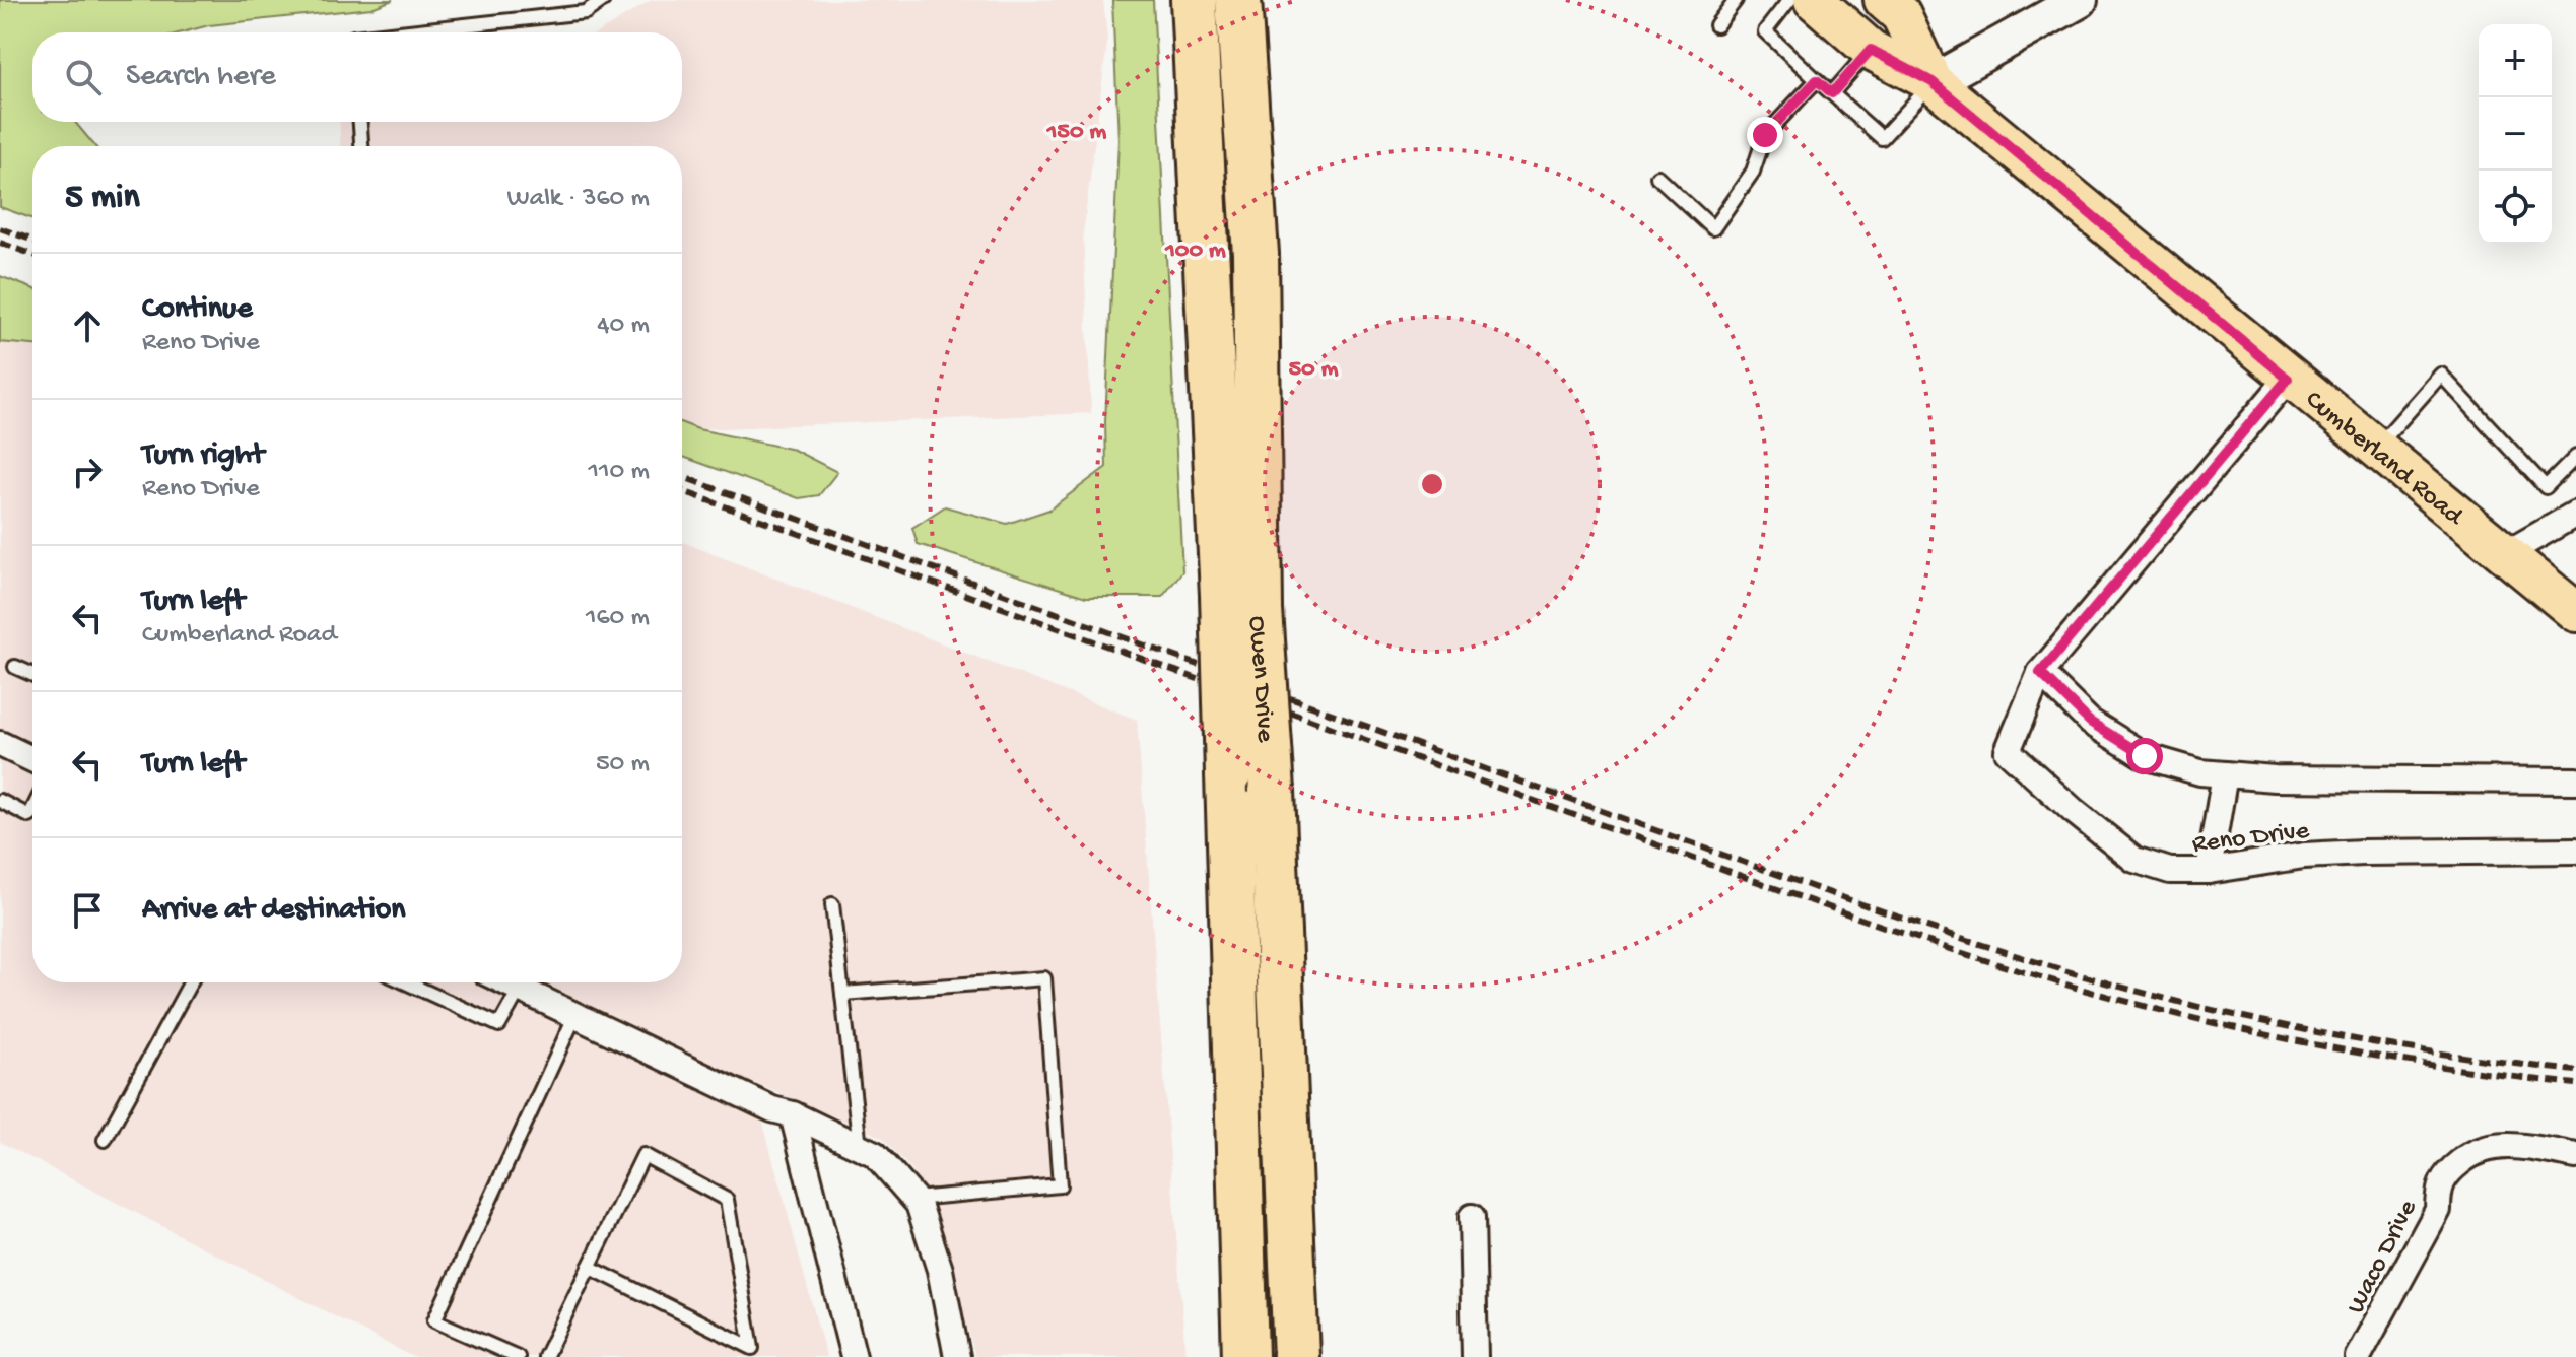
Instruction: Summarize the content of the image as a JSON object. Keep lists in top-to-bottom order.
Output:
{
  "streets": {
    "highway": ["Owen Drive"],
    "main road": ["Cumberland Road"],
    "street": ["Reno Drive", "Waco Drive"]
  },
  "crossings": [
    ["Cumberland Road", "Reno Drive"]
  ],
  "page": {
    "map_buttons": ["+", "−"],
    "search": "Search here",
    "heading": ["5 min", "Walk · 360 m"],
    "list": [
      ["Continue", "Reno Drive", "40 m"],
      ["Turn right", "Reno Drive", "110 m"],
      ["Turn left", "Cumberland Road", "160 m"],
      ["Turn left", "50 m"],
      "Arrive at destination"
    ]
  },
  "rings": ["150 m", "100 m", "50 m"]
}
